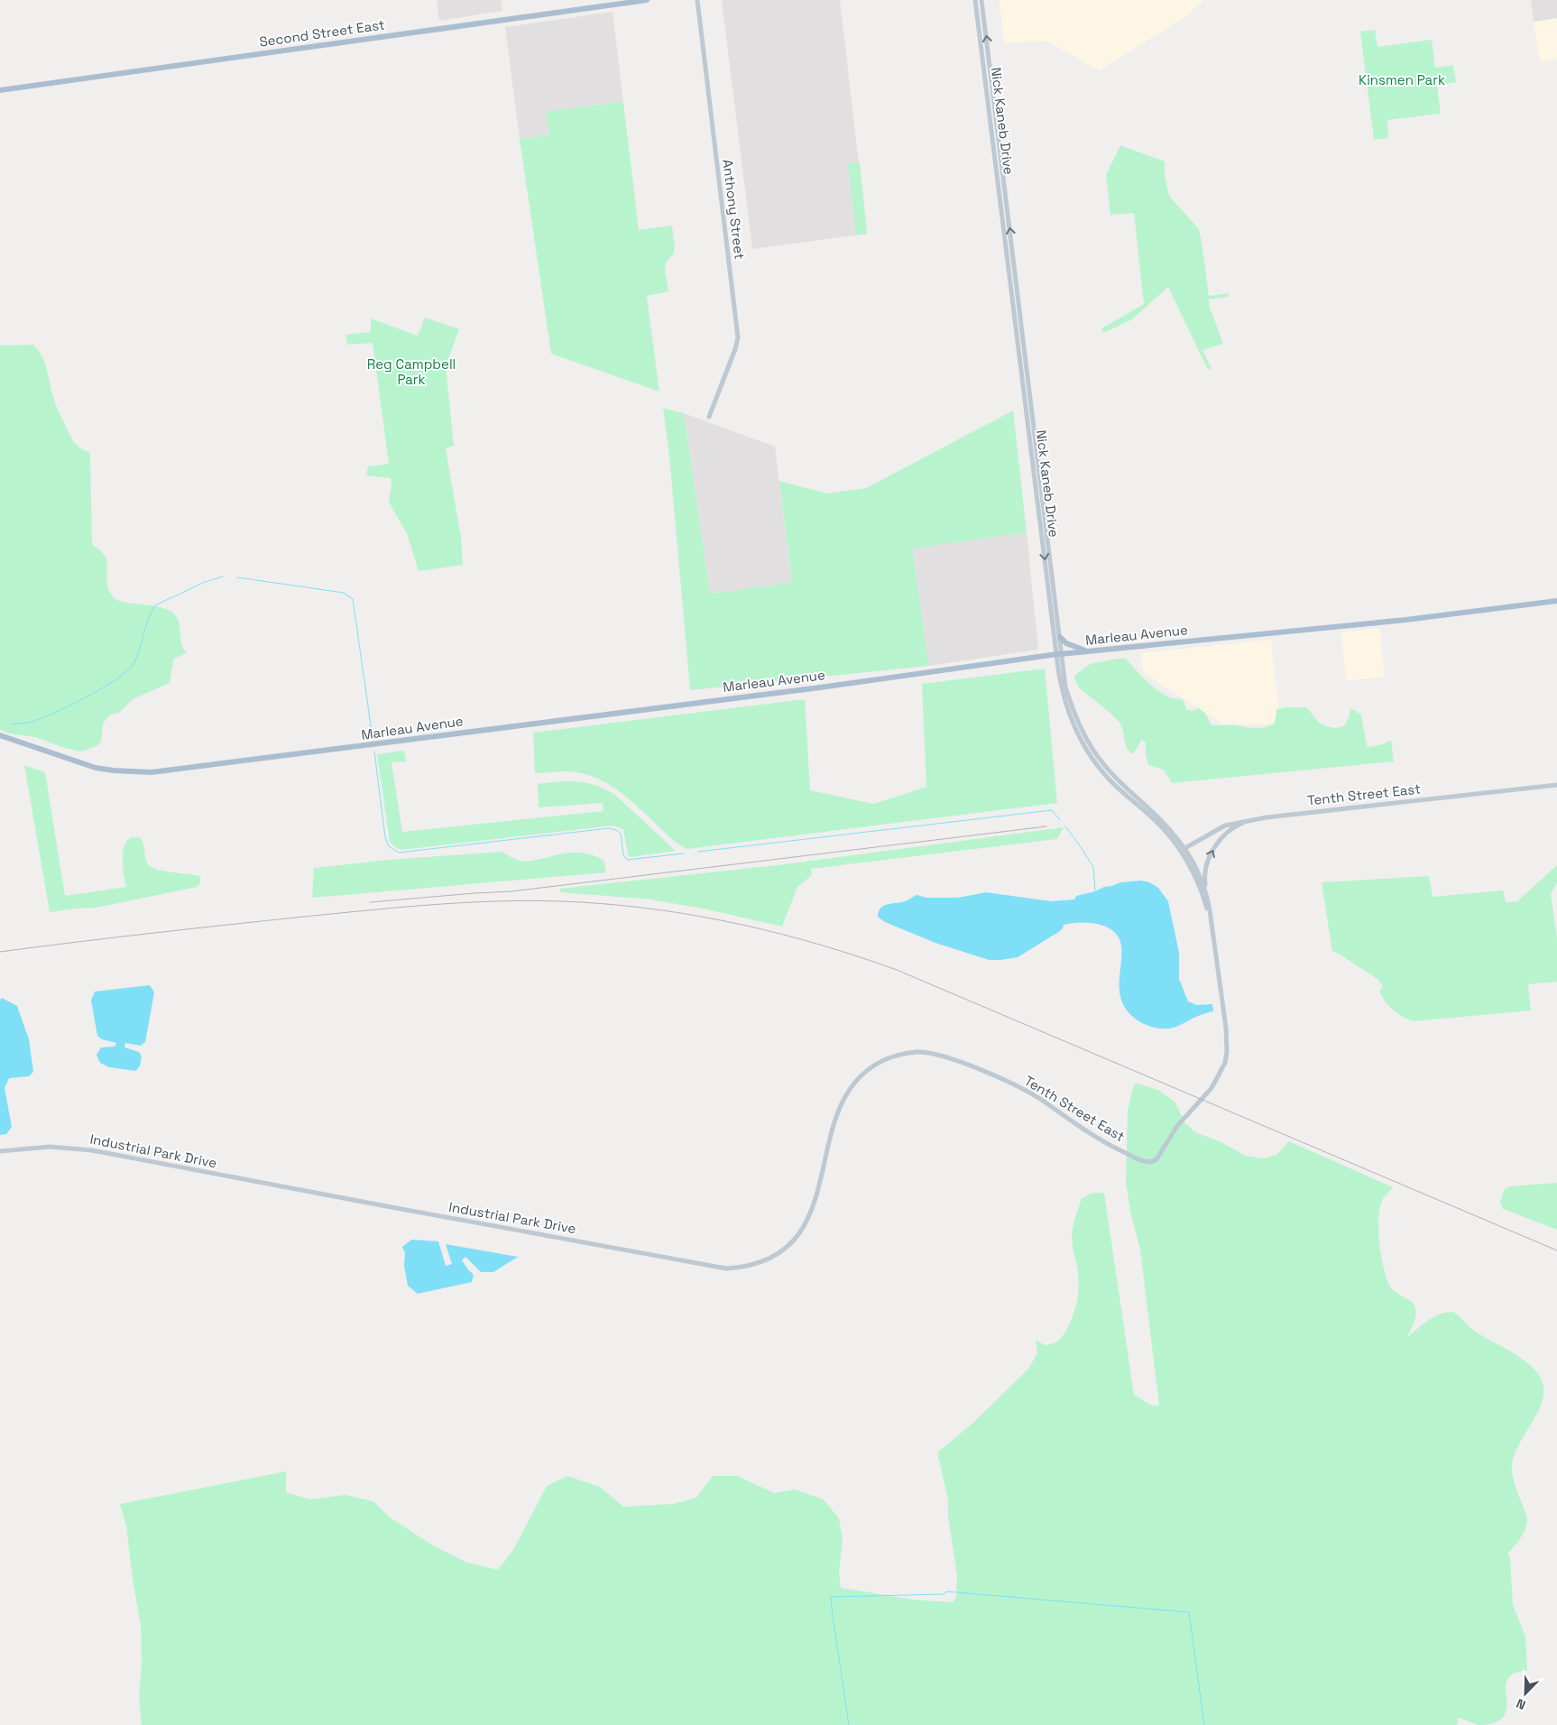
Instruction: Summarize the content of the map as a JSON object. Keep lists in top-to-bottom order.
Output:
{
  "streets": {
    "main road": ["Second Street East", "Marleau Avenue"],
    "street": [
      "Nick Kaneb Drive",
      "Anthony Street",
      "Tenth Street East",
      "Industrial Park Drive"
    ]
  },
  "crossings": [
    ["Nick Kaneb Drive", "Marleau Avenue"],
    ["Nick Kaneb Drive", "Tenth Street East"],
    ["Tenth Street East", "Industrial Park Drive"]
  ],
  "parks": ["Kinsmen Park", "Reg Campbell Park"],
  "north": "bottom left"
}
